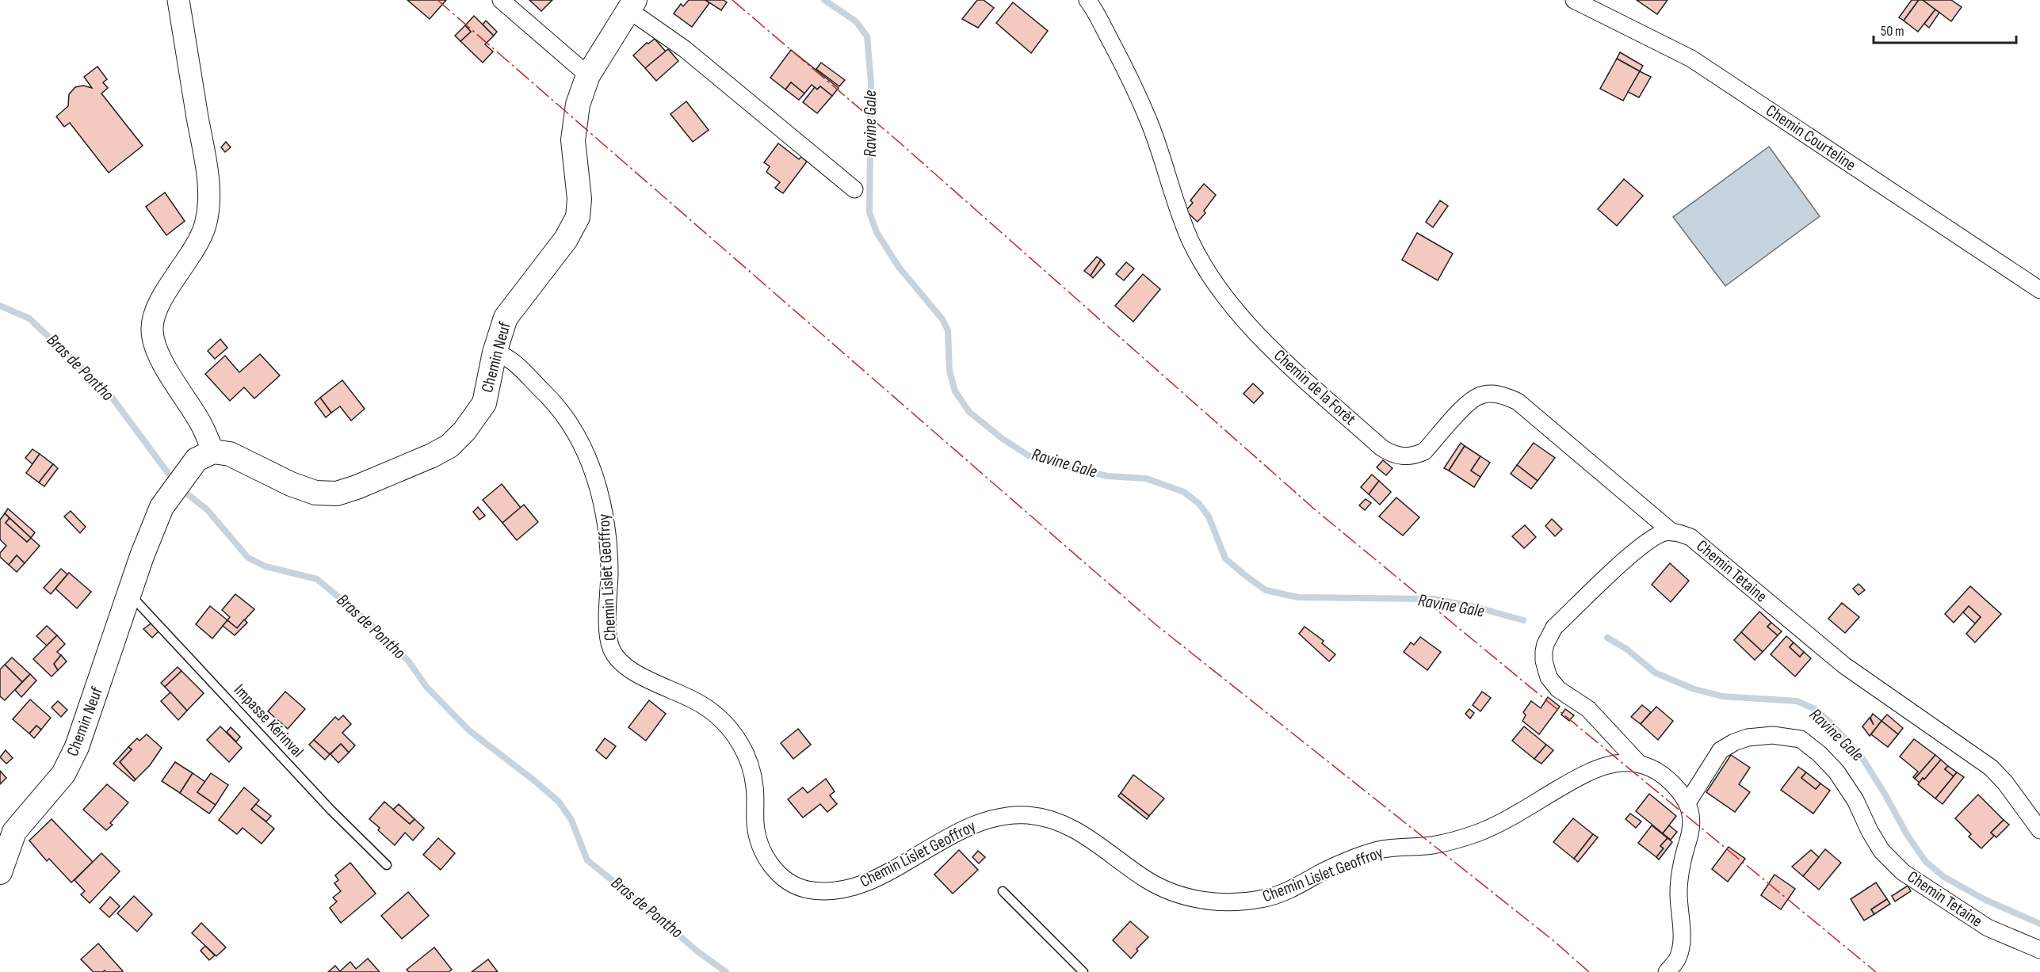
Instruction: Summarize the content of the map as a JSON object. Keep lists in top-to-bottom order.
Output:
{
  "streets": {
    "main road": ["Chemin Neuf"],
    "street": [
      "Chemin Courteline",
      "Chemin de la Forêt",
      "Chemin Tetaine",
      "Chemin Lislet Geoffroy"
    ],
    "lane": ["Impasse Kérinval"]
  },
  "crossings": [
    ["Chemin Neuf", "Chemin Lislet Geoffroy"],
    ["Chemin Neuf", "Impasse Kérinval"],
    ["Chemin de la Forêt", "Chemin Tetaine"],
    ["Chemin Tetaine", "Chemin Lislet Geoffroy"]
  ],
  "water": ["Ravine Gale", "Bras de Pontho"],
  "scale_bar": "50 m"
}
